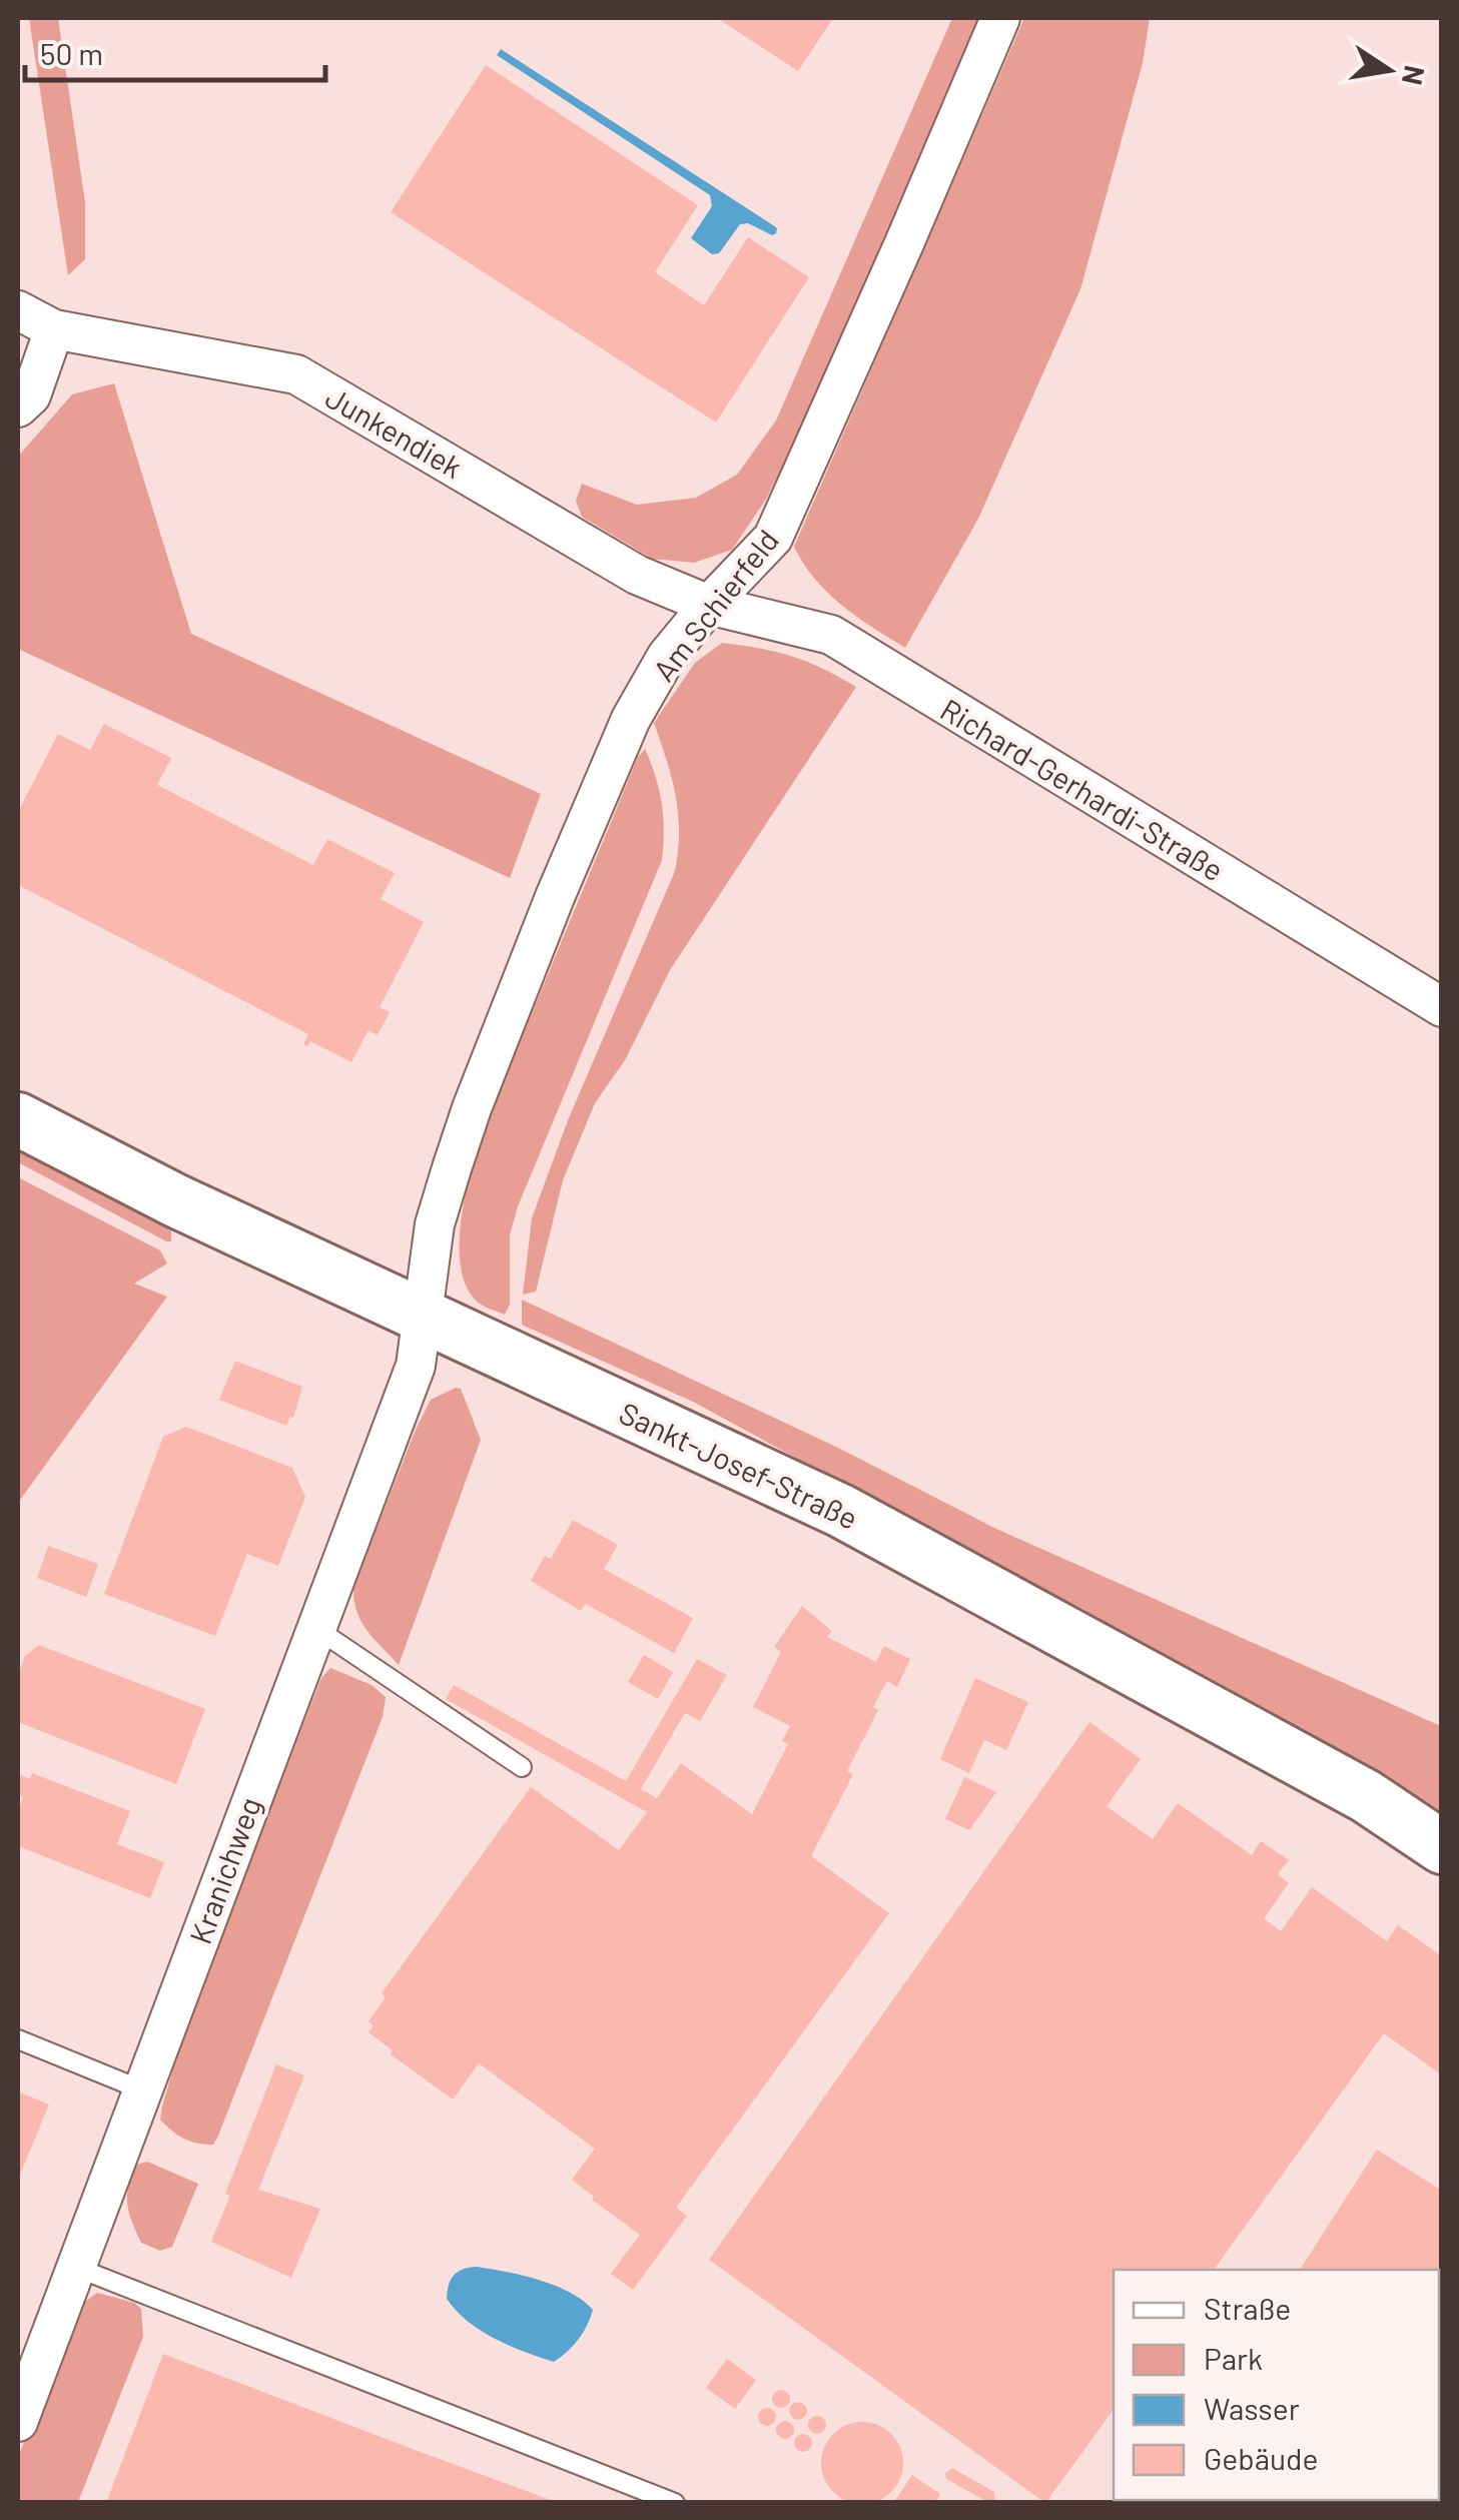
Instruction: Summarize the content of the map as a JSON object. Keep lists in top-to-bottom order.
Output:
{
  "streets": {
    "street": [
      "Junkendiek",
      "Am Schierfeld",
      "Richard-Gerhardi-Straße",
      "Sankt-Josef-Straße",
      "Kranichweg"
    ]
  },
  "crossings": [
    ["Junkendiek", "Am Schierfeld"],
    ["Junkendiek", "Richard-Gerhardi-Straße"],
    ["Am Schierfeld", "Richard-Gerhardi-Straße"],
    ["Am Schierfeld", "Sankt-Josef-Straße"],
    ["Am Schierfeld", "Kranichweg"],
    ["Sankt-Josef-Straße", "Kranichweg"]
  ],
  "legend": [
    "Straße",
    "Park",
    "Wasser",
    "Gebäude"
  ],
  "scale_bar": "50 m",
  "north": "right"
}
